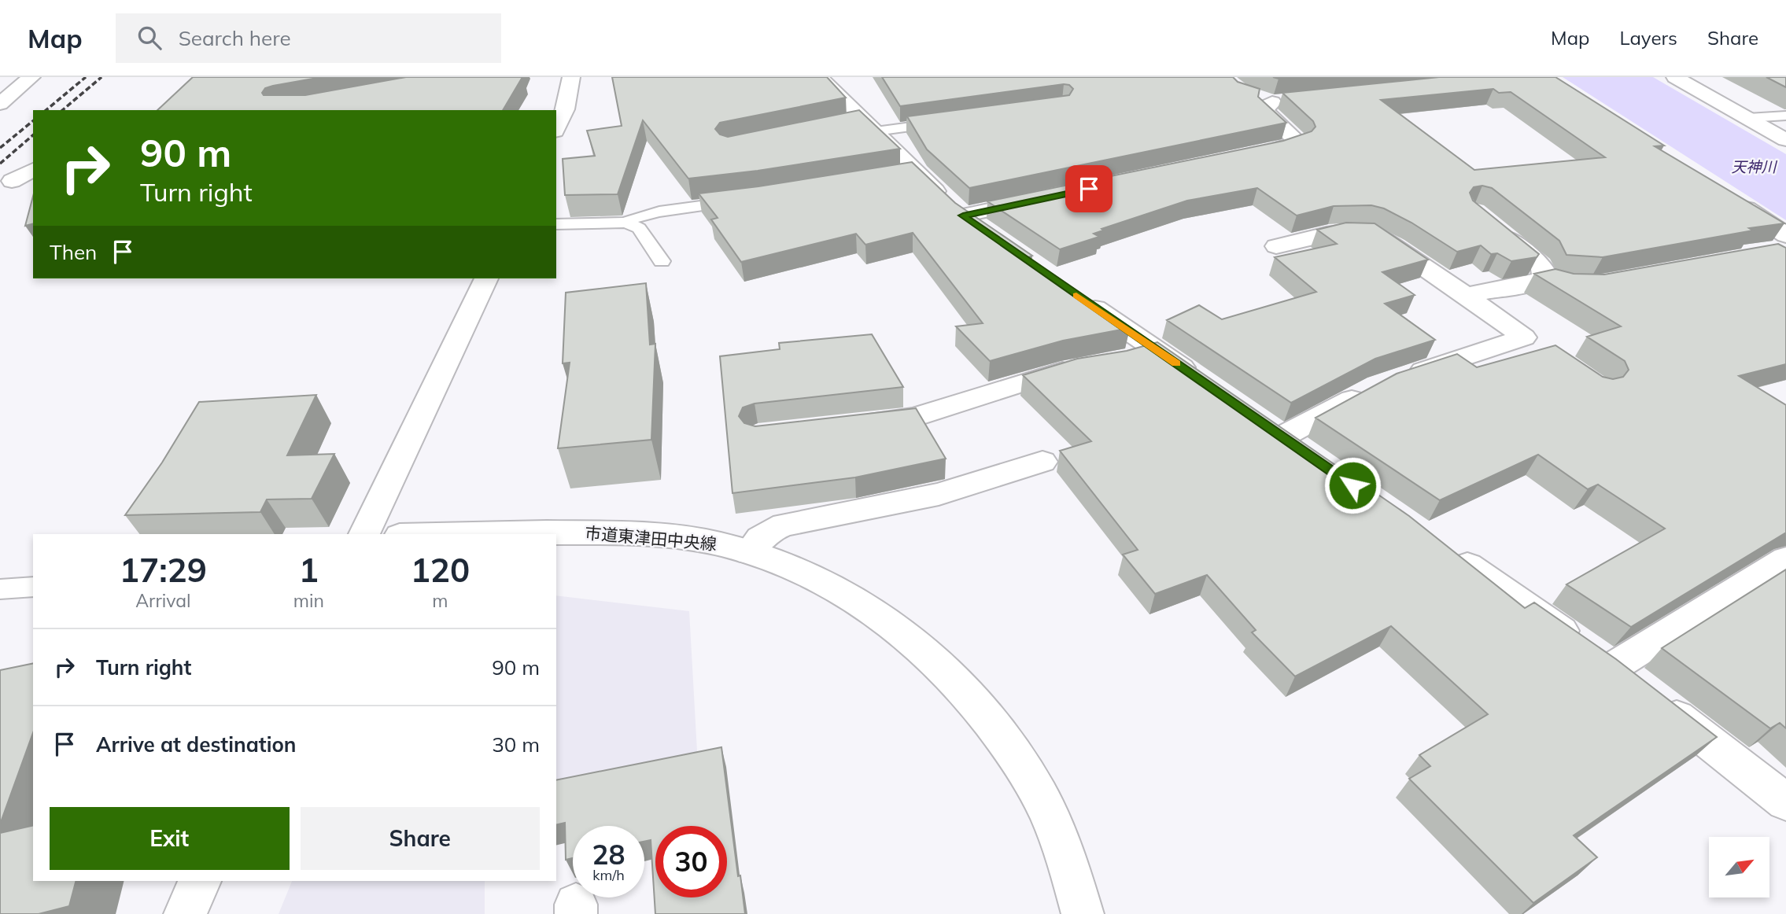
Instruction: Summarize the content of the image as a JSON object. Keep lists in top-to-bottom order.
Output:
{
  "streets": {
    "main road": ["市道東津田中央線"]
  },
  "water": ["天神川"],
  "north": "top right",
  "page": {
    "header": "Map",
    "search": "Search here",
    "nav": ["Map", "Layers", "Share"],
    "turn": ["90 m", "Turn right"],
    "then": "Then",
    "eta": [
      "17:29",
      "Arrival",
      "1",
      "min",
      "120",
      "m"
    ],
    "list": [
      {
        "name": "Turn right",
        "value": "90 m"
      },
      {
        "name": "Arrive at destination",
        "value": "30 m"
      }
    ],
    "buttons": ["Exit", "Share"],
    "speed": "28 km/h",
    "limit": "30"
  }
}
